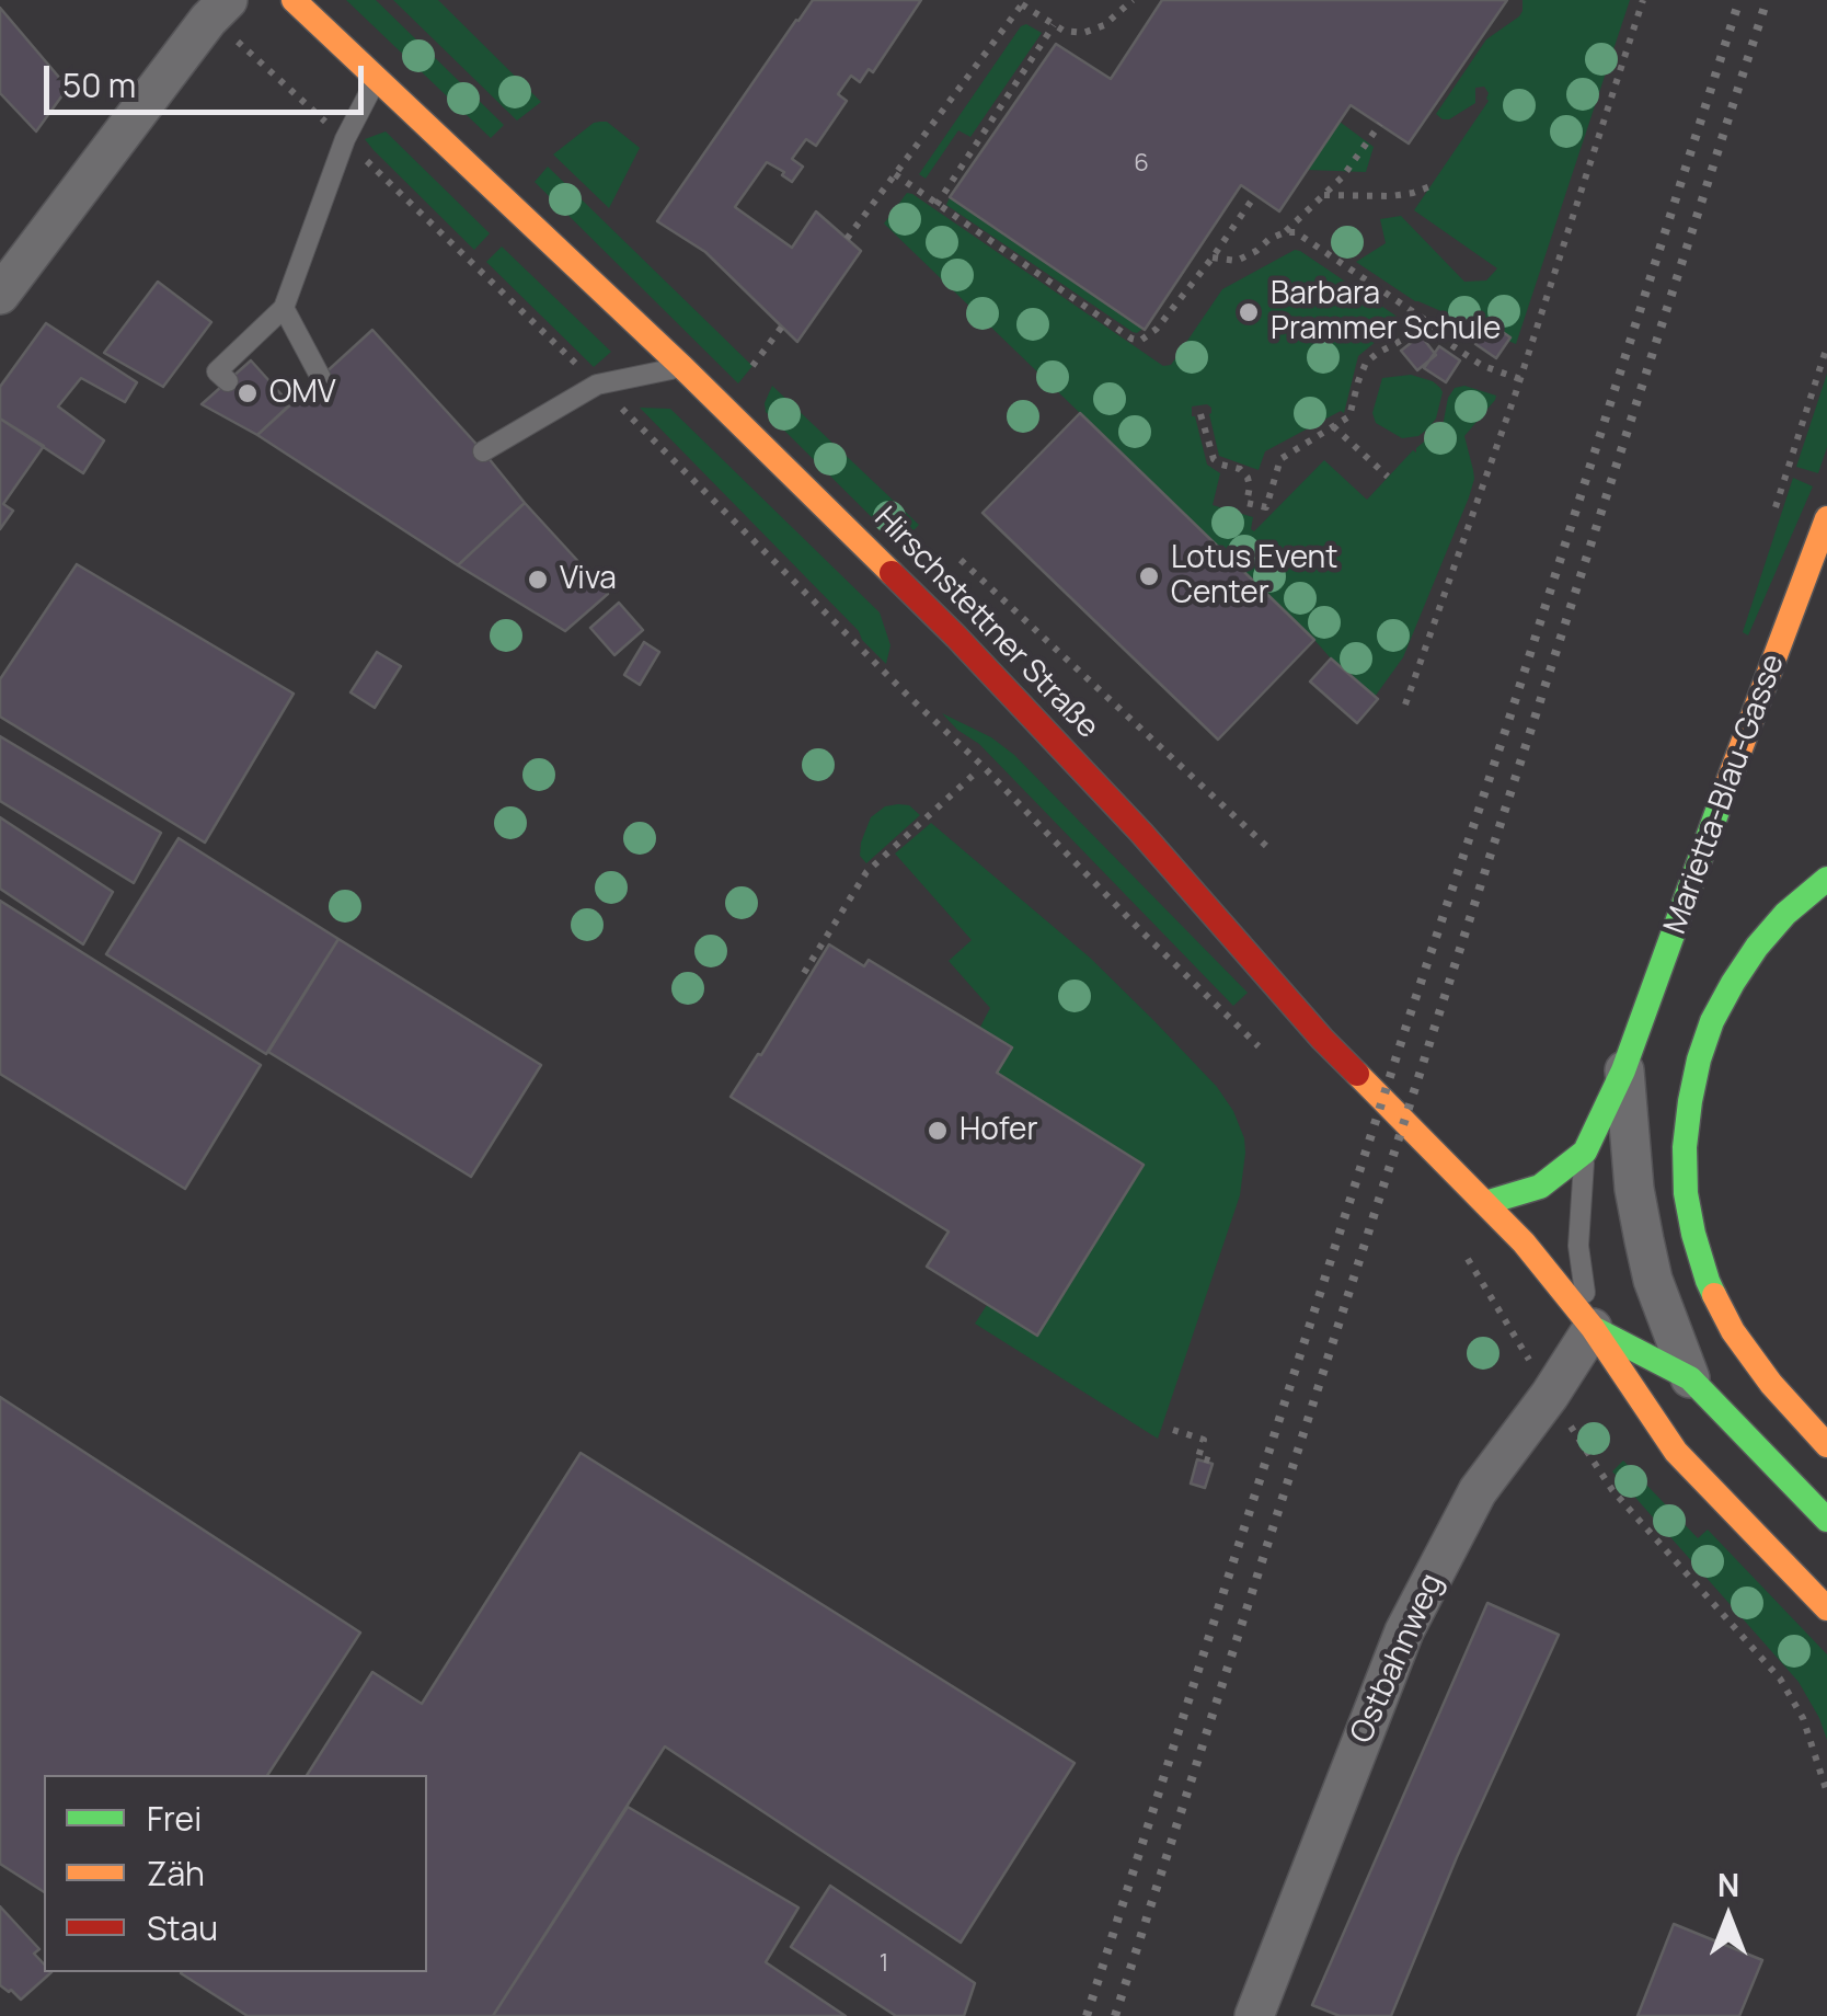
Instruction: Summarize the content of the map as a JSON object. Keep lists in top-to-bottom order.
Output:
{
  "streets": {
    "main road": ["Hirschstettner Straße", "Marietta-Blau-Gasse"],
    "street": ["Ostbahnweg"]
  },
  "crossings": [
    ["Hirschstettner Straße", "Marietta-Blau-Gasse"],
    ["Hirschstettner Straße", "Ostbahnweg"],
    ["Marietta-Blau-Gasse", "Ostbahnweg"]
  ],
  "places": [
    "Barbara Prammer Schule",
    "OMV",
    "Lotus Event Center",
    "Viva",
    "Hofer"
  ],
  "house_numbers": ["6", "1"],
  "legend": ["Frei", "Zäh", "Stau"],
  "scale_bar": "50 m",
  "north": "top"
}
